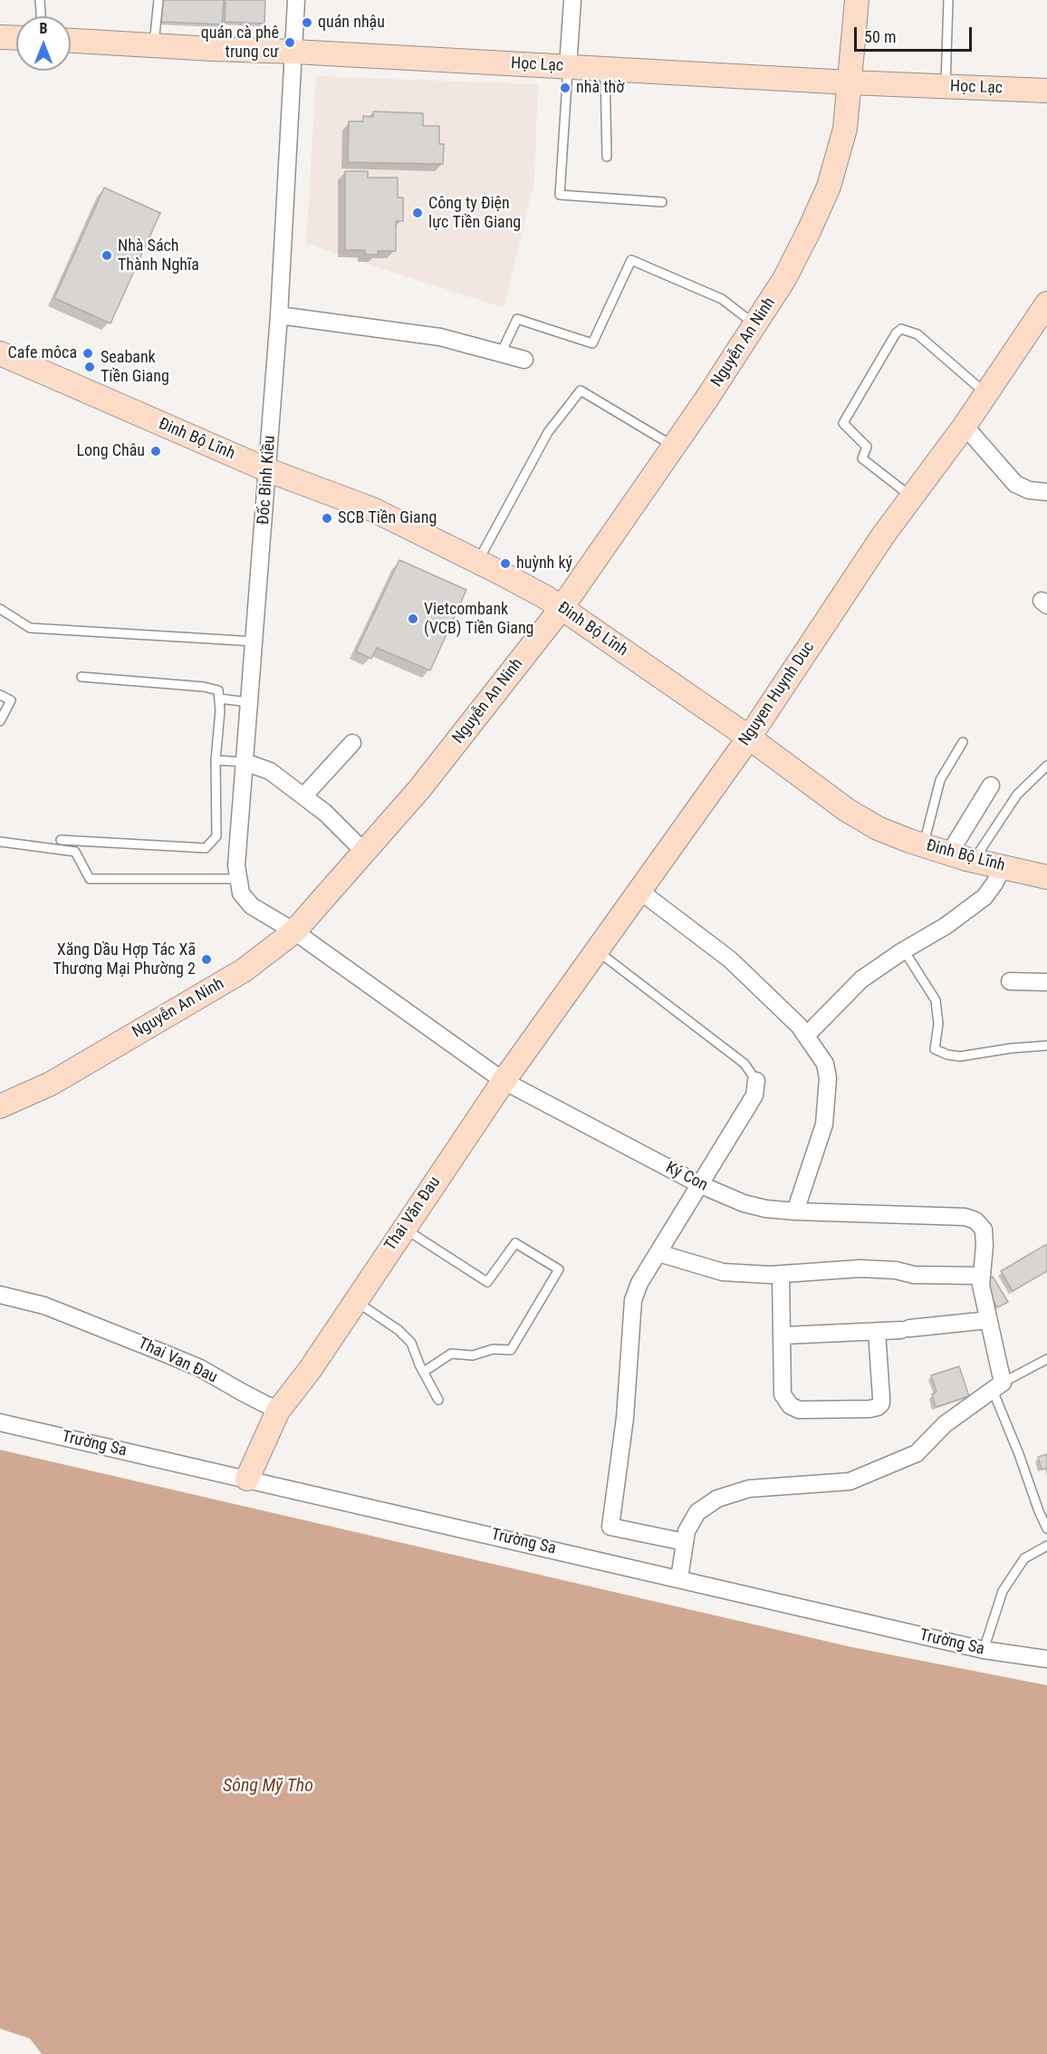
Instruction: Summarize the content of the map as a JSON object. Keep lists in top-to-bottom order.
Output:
{
  "streets": {
    "street": [
      "Học Lạc",
      "Nguyễn An Ninh",
      "Đinh Bộ Lĩnh",
      "Đốc Binh Kiều",
      "Nguyen Huynh Duc",
      "Ký Con",
      "Thai Văn Đau",
      "Thai Van Đau",
      "Trường Sa"
    ]
  },
  "crossings": [
    ["Học Lạc", "Nguyễn An Ninh"],
    ["Học Lạc", "Đốc Binh Kiều"],
    ["Nguyễn An Ninh", "Đinh Bộ Lĩnh"],
    ["Nguyễn An Ninh", "Đốc Binh Kiều"],
    ["Nguyễn An Ninh", "Ký Con"],
    ["Đinh Bộ Lĩnh", "Đốc Binh Kiều"],
    ["Đinh Bộ Lĩnh", "Nguyen Huynh Duc"],
    ["Đốc Binh Kiều", "Ký Con"],
    ["Nguyen Huynh Duc", "Ký Con"],
    ["Nguyen Huynh Duc", "Thai Văn Đau"],
    ["Ký Con", "Thai Văn Đau"],
    ["Thai Văn Đau", "Thai Van Đau"],
    ["Thai Văn Đau", "Trường Sa"]
  ],
  "water": ["Sông Mỹ Tho"],
  "places": [
    "quán nhậu",
    "quán cà phê trung cư",
    "nhà thờ",
    "Công ty Điện lực Tiền Giang",
    "Nhà Sách Thành Nghĩa",
    "Cafe môca",
    "Seabank Tiền Giang",
    "Long Châu",
    "SCB Tiền Giang",
    "huỳnh ký",
    "Vietcombank (VCB) Tiền Giang",
    "Xăng Dầu Hợp Tác Xã Thương Mại Phường 2"
  ],
  "scale_bar": "50 m",
  "north": "top"
}
